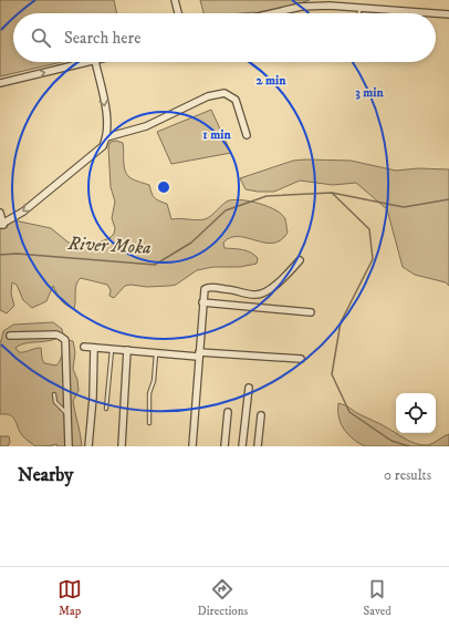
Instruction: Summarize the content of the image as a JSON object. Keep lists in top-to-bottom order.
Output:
{
  "water": ["River Moka"],
  "page": {
    "search": "Search here",
    "heading": ["Nearby", "0 results"],
    "nav": ["Map", "Directions", "Saved"]
  },
  "rings": ["2 min", "3 min", "1 min"]
}
